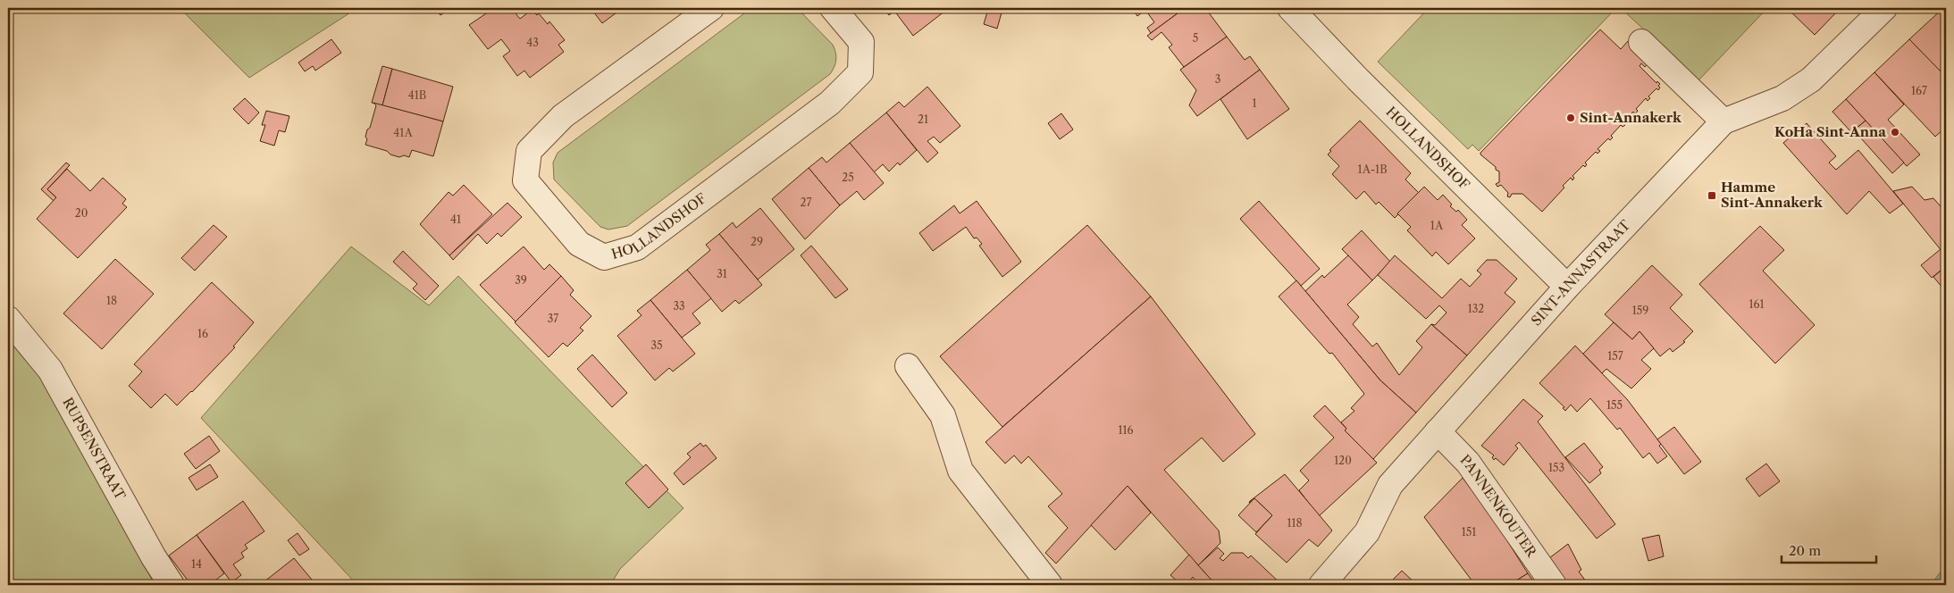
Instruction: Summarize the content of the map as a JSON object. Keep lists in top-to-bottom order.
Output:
{
  "streets": {
    "street": [
      "HOLLANDSHOF",
      "SINT-ANNASTRAAT",
      "RUPSENSTRAAT",
      "PANNENKOUTER"
    ]
  },
  "crossings": [
    ["HOLLANDSHOF", "SINT-ANNASTRAAT"],
    ["SINT-ANNASTRAAT", "PANNENKOUTER"]
  ],
  "places": {
    "other": ["Sint-Annakerk", "KoHa Sint-Anna"],
    "transit": ["Hamme Sint-Annakerk"]
  },
  "house_numbers": [
    "5",
    "43",
    "3",
    "167",
    "41B",
    "1",
    "21",
    "41A",
    "1A-1B",
    "25",
    "27",
    "20",
    "41",
    "1A",
    "29",
    "31",
    "39",
    "18",
    "161",
    "33",
    "132",
    "159",
    "37",
    "16",
    "35",
    "157",
    "155",
    "116",
    "120",
    "153",
    "118",
    "151",
    "14"
  ],
  "scale_bar": "20 m"
}
